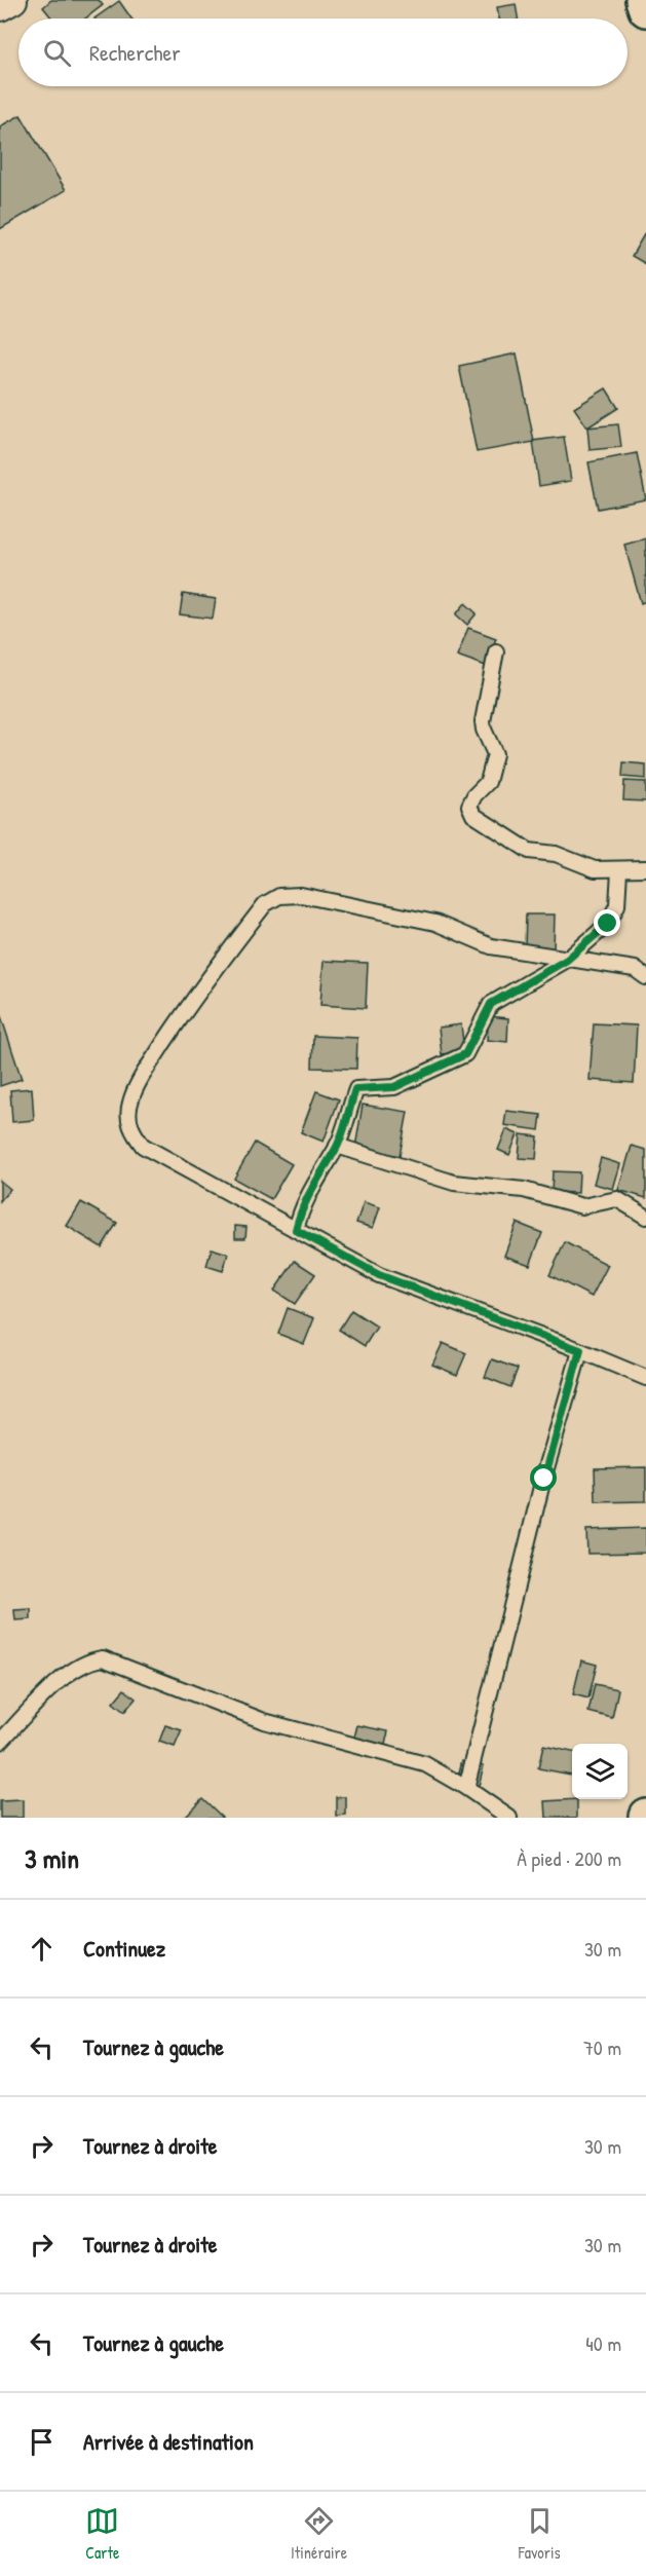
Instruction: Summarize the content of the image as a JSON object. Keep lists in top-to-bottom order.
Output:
{
  "page": {
    "search": "Rechercher",
    "heading": ["3 min", "À pied · 200 m"],
    "list": [
      ["Continuez", "30 m"],
      ["Tournez à gauche", "70 m"],
      ["Tournez à droite", "30 m"],
      ["Tournez à droite", "30 m"],
      ["Tournez à gauche", "40 m"],
      "Arrivée à destination"
    ],
    "nav": ["Carte", "Itinéraire", "Favoris"]
  }
}
